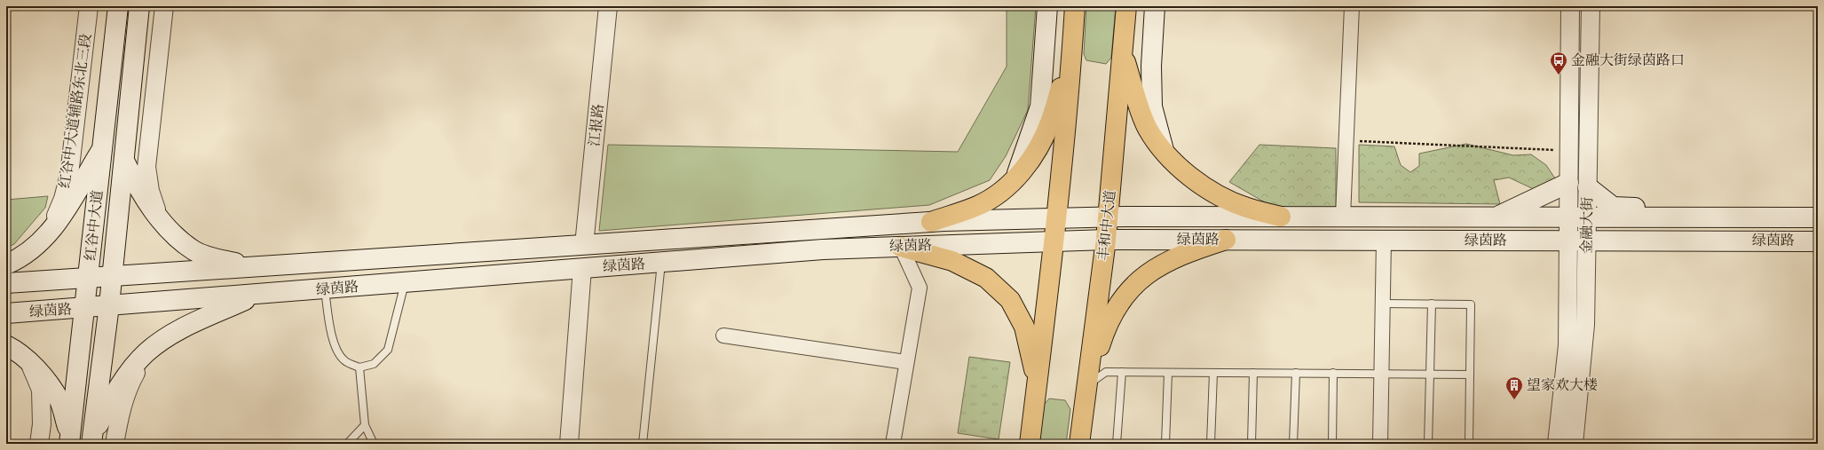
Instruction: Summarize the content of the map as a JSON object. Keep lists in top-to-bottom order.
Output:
{
  "streets": {
    "main road": ["红谷中大道", "丰和中大道", "绿茵路"],
    "street": ["红谷中大道辅路东北三段", "江报路", "金融大街"]
  },
  "crossings": [
    ["江报路", "绿茵路"],
    ["红谷中大道", "绿茵路"],
    ["丰和中大道", "绿茵路"],
    ["金融大街", "绿茵路"]
  ],
  "places": {
    "bus stop": ["金融大街绿茵路口"],
    "building": ["望家欢大楼"]
  }
}
